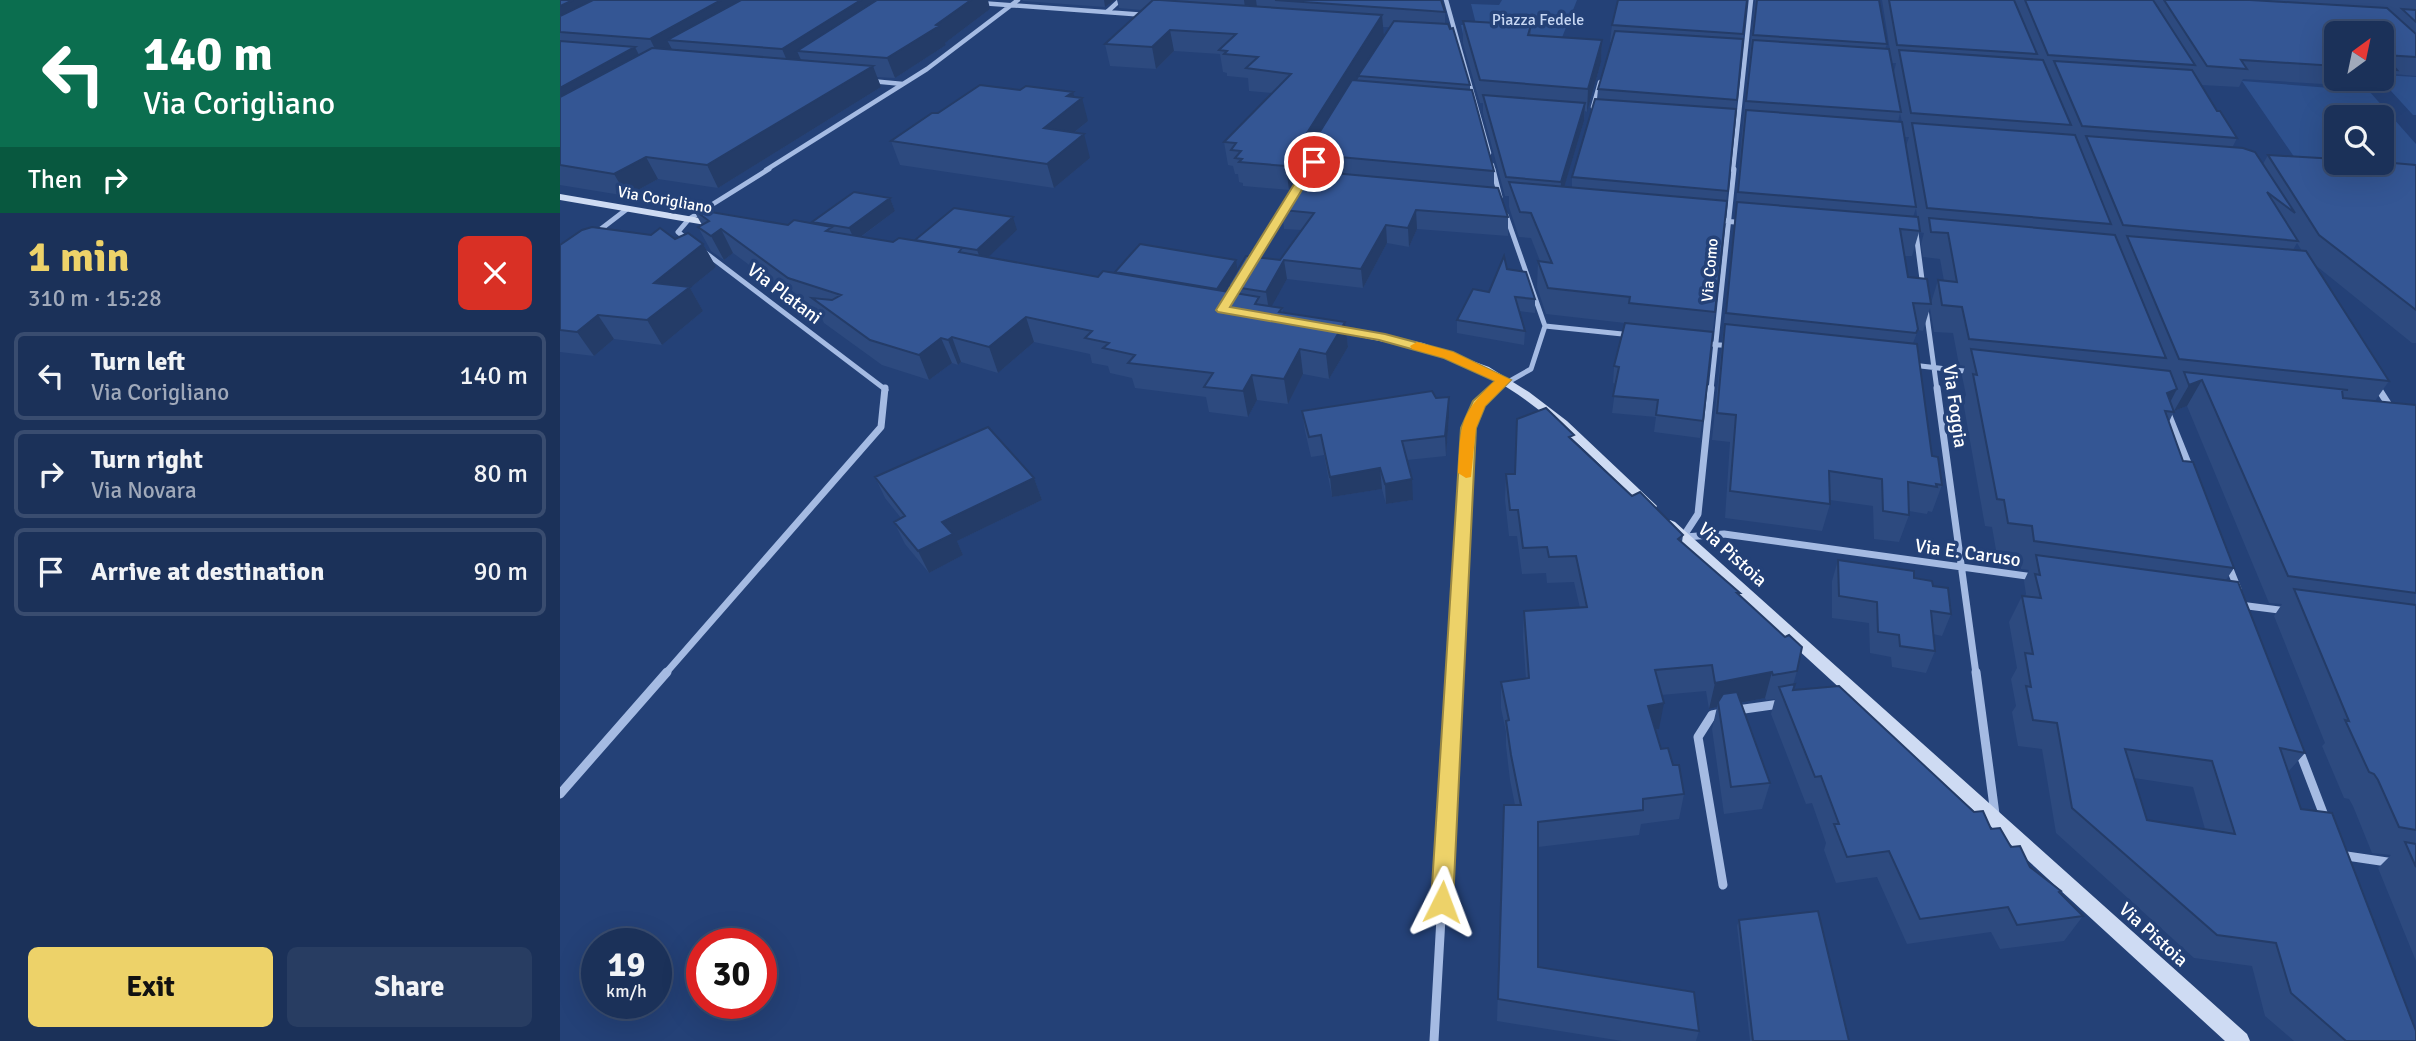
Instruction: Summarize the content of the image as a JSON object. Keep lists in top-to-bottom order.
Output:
{
  "streets": {
    "street": [
      "Via Corigliano",
      "Via Como",
      "Via Platani",
      "Via Foggia",
      "Via E. Caruso",
      "Via Pistoia"
    ]
  },
  "crossings": [
    ["Via Corigliano", "Via Platani"],
    ["Via Como", "Via E. Caruso"],
    ["Via Como", "Via Pistoia"],
    ["Via Foggia", "Via E. Caruso"],
    ["Via Foggia", "Via Pistoia"],
    ["Via E. Caruso", "Via Pistoia"]
  ],
  "parks": ["Piazza Fedele"],
  "north": "top right",
  "page": {
    "turn": ["140 m", "Via Corigliano"],
    "then": "Then",
    "heading": ["1 min", "310 m · 15:28"],
    "list": [
      {
        "name": "Turn left",
        "note": "Via Corigliano",
        "value": "140 m"
      },
      {
        "name": "Turn right",
        "note": "Via Novara",
        "value": "80 m"
      },
      {
        "name": "Arrive at destination",
        "value": "90 m"
      }
    ],
    "speed": "19 km/h",
    "limit": "30",
    "buttons": ["Exit", "Share"]
  }
}
